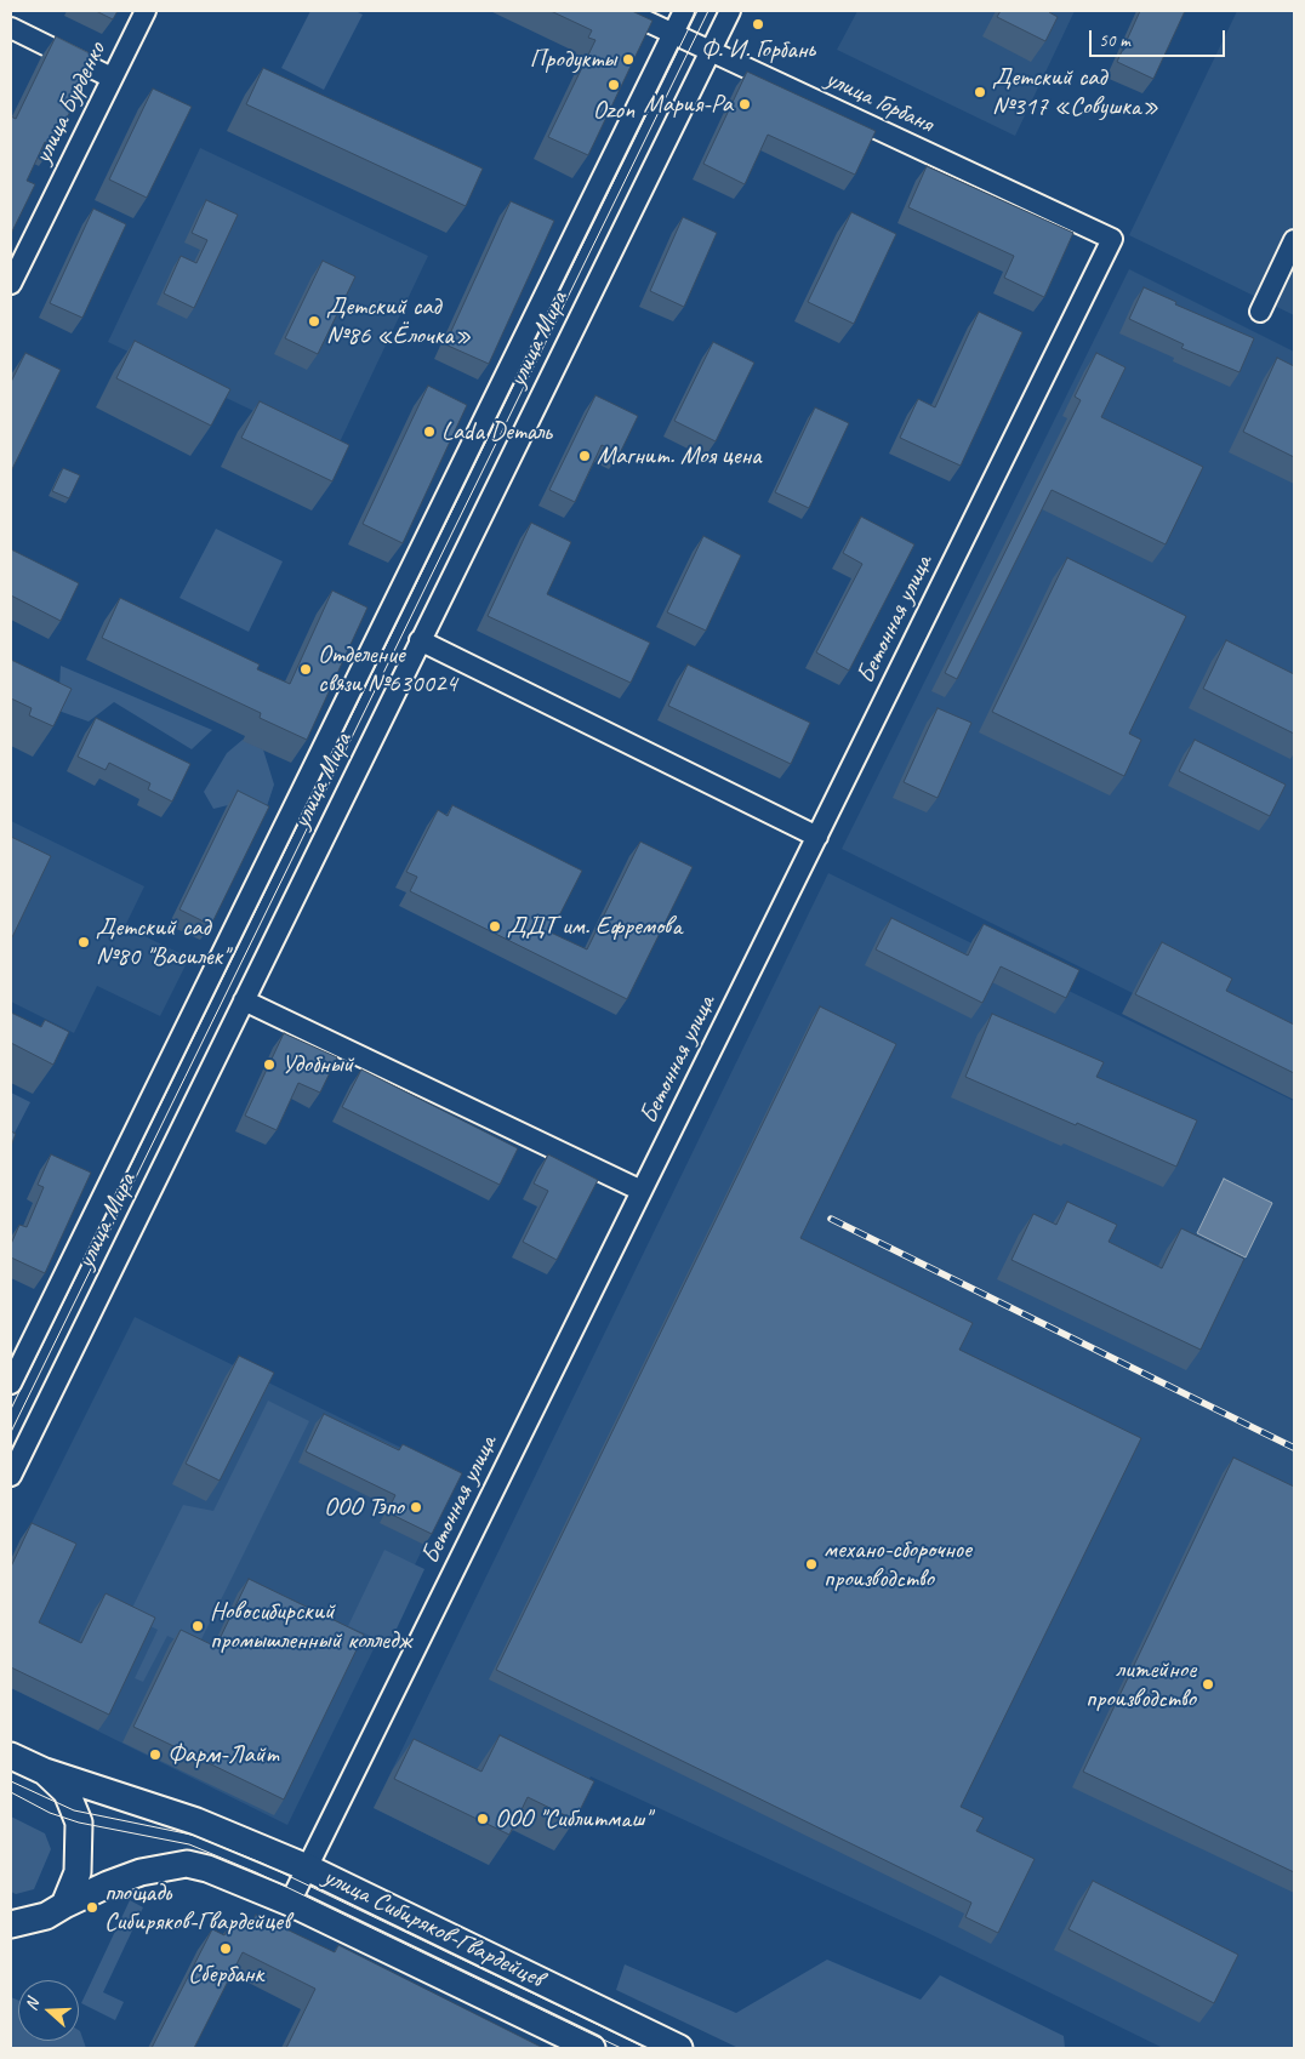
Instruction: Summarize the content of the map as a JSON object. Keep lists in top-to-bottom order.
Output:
{
  "streets": {
    "main road": ["улица Сибиряков-Гвардейцев"],
    "street": [
      "улица Горбаня",
      "улица Бурденко",
      "улица Мира",
      "Бетонная улица"
    ]
  },
  "crossings": [
    ["улица Горбаня", "улица Мира"],
    ["улица Горбаня", "Бетонная улица"],
    ["Бетонная улица", "улица Сибиряков-Гвардейцев"]
  ],
  "places": [
    "Ф. И. Горбань",
    "Продукты",
    "Ozon",
    "Детский сад №317 «Совушка»",
    "Мария-Ра",
    "Детский сад №86 «Ёлочка»",
    "Lada Dеталь",
    "Магнит. Моя цена",
    "Отделение связи №630024",
    "ДДТ им. Ефремова",
    "Детский сад №80 \"Василек\"",
    "Удобный",
    "ООО Тэпо",
    "механо-сборочное производство",
    "Новосибирский промышленный колледж",
    "литейное производство",
    "Фарм-Лайт",
    "ООО \"Сиблитмаш\"",
    "площадь Сибиряков-Гвардейцев",
    "Сбербанк"
  ],
  "scale_bar": "50 m",
  "north": "left"
}
